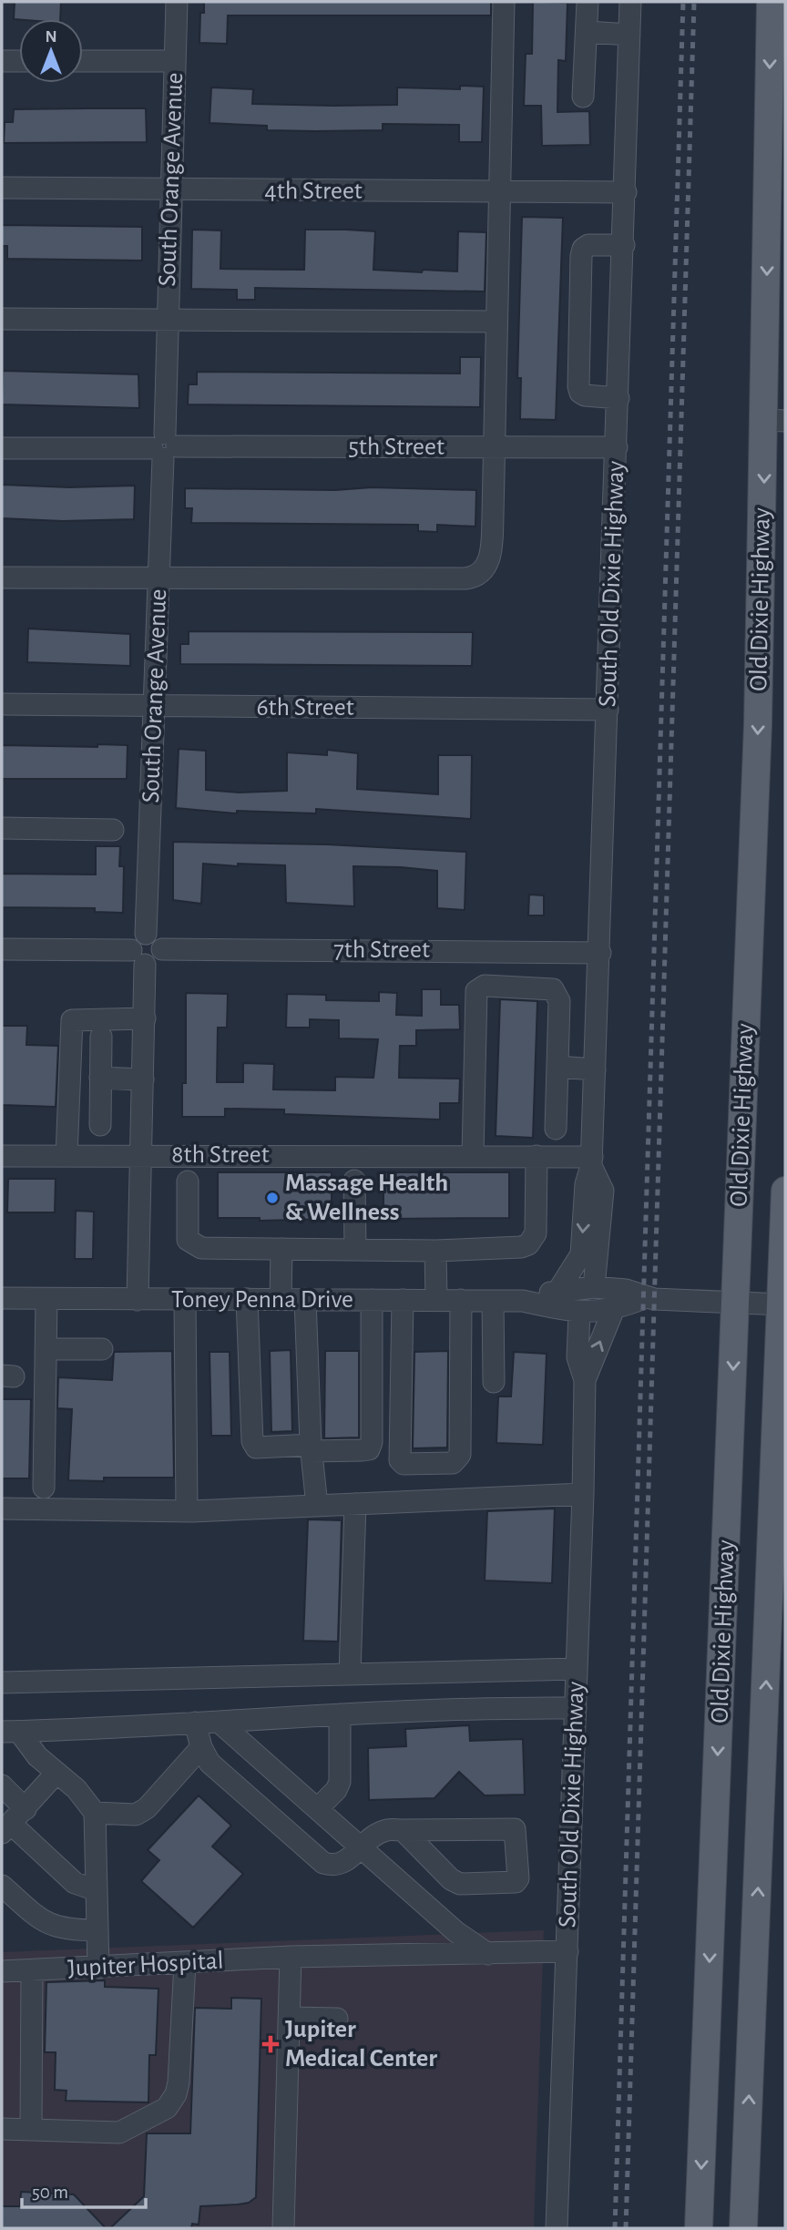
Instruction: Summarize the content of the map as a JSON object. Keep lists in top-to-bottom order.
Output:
{
  "streets": {
    "main road": ["Old Dixie Highway"],
    "street": [
      "South Orange Avenue",
      "4th Street",
      "5th Street",
      "South Old Dixie Highway",
      "6th Street",
      "7th Street",
      "8th Street",
      "Toney Penna Drive",
      "Jupiter Hospital"
    ]
  },
  "crossings": [
    ["South Orange Avenue", "4th Street"],
    ["South Orange Avenue", "5th Street"],
    ["South Orange Avenue", "6th Street"],
    ["South Orange Avenue", "7th Street"],
    ["4th Street", "South Old Dixie Highway"],
    ["5th Street", "South Old Dixie Highway"],
    ["South Old Dixie Highway", "6th Street"],
    ["South Old Dixie Highway", "7th Street"],
    ["South Old Dixie Highway", "8th Street"],
    ["South Old Dixie Highway", "Toney Penna Drive"],
    ["South Old Dixie Highway", "Jupiter Hospital"],
    ["Old Dixie Highway", "Toney Penna Drive"]
  ],
  "places": {
    "other": ["Massage Health & Wellness"],
    "health": ["Jupiter Medical Center"]
  },
  "scale_bar": "50 m",
  "north": "top"
}
